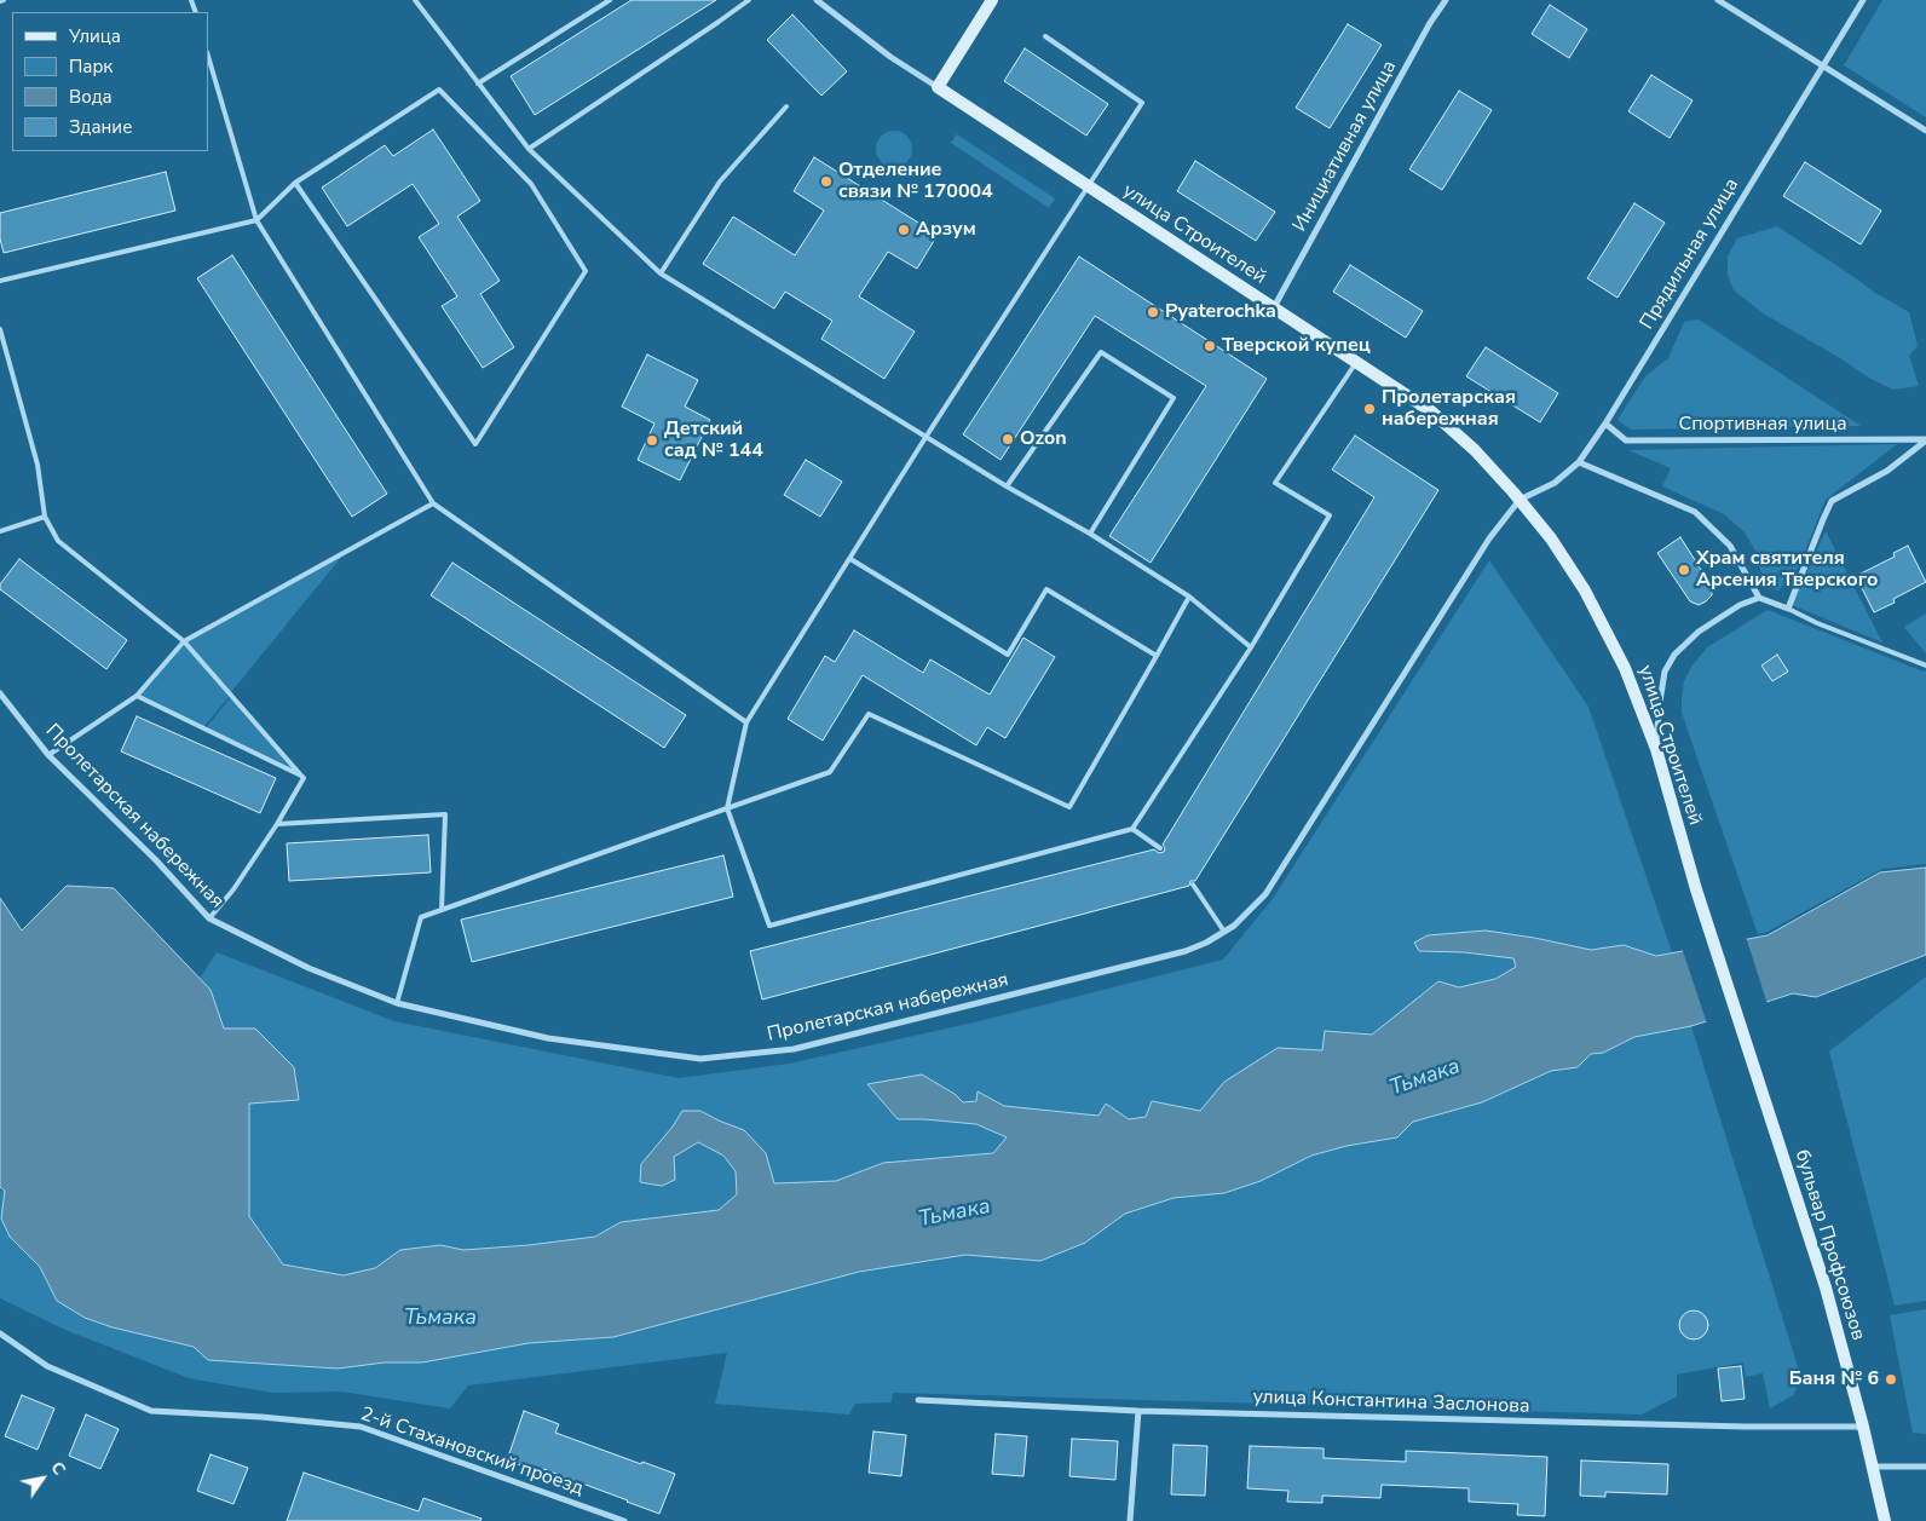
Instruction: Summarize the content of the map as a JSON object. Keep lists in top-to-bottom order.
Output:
{
  "streets": {
    "main road": ["улица Строителей", "бульвар Профсоюзов"],
    "street": [
      "Инициативная улица",
      "Прядильная улица",
      "Спортивная улица",
      "Пролетарская набережная",
      "улица Константина Заслонова",
      "2-й Стахановский проезд"
    ]
  },
  "crossings": [
    ["Инициативная улица", "улица Строителей"],
    ["улица Строителей", "Прядильная улица"],
    ["улица Строителей", "Пролетарская набережная"],
    ["улица Строителей", "бульвар Профсоюзов"],
    ["Прядильная улица", "Спортивная улица"],
    ["Прядильная улица", "Пролетарская набережная"],
    ["бульвар Профсоюзов", "улица Константина Заслонова"]
  ],
  "water": ["Тьмака"],
  "places": [
    "Отделение связи № 170004",
    "Арзум",
    "Pyaterochka",
    "Тверской купец",
    "Пролетарская набережная",
    "Ozon",
    "Детский сад № 144",
    "Храм святителя Арсения Тверского",
    "Баня № 6"
  ],
  "legend": [
    "Улица",
    "Парк",
    "Вода",
    "Здание"
  ],
  "north": "top right"
}
